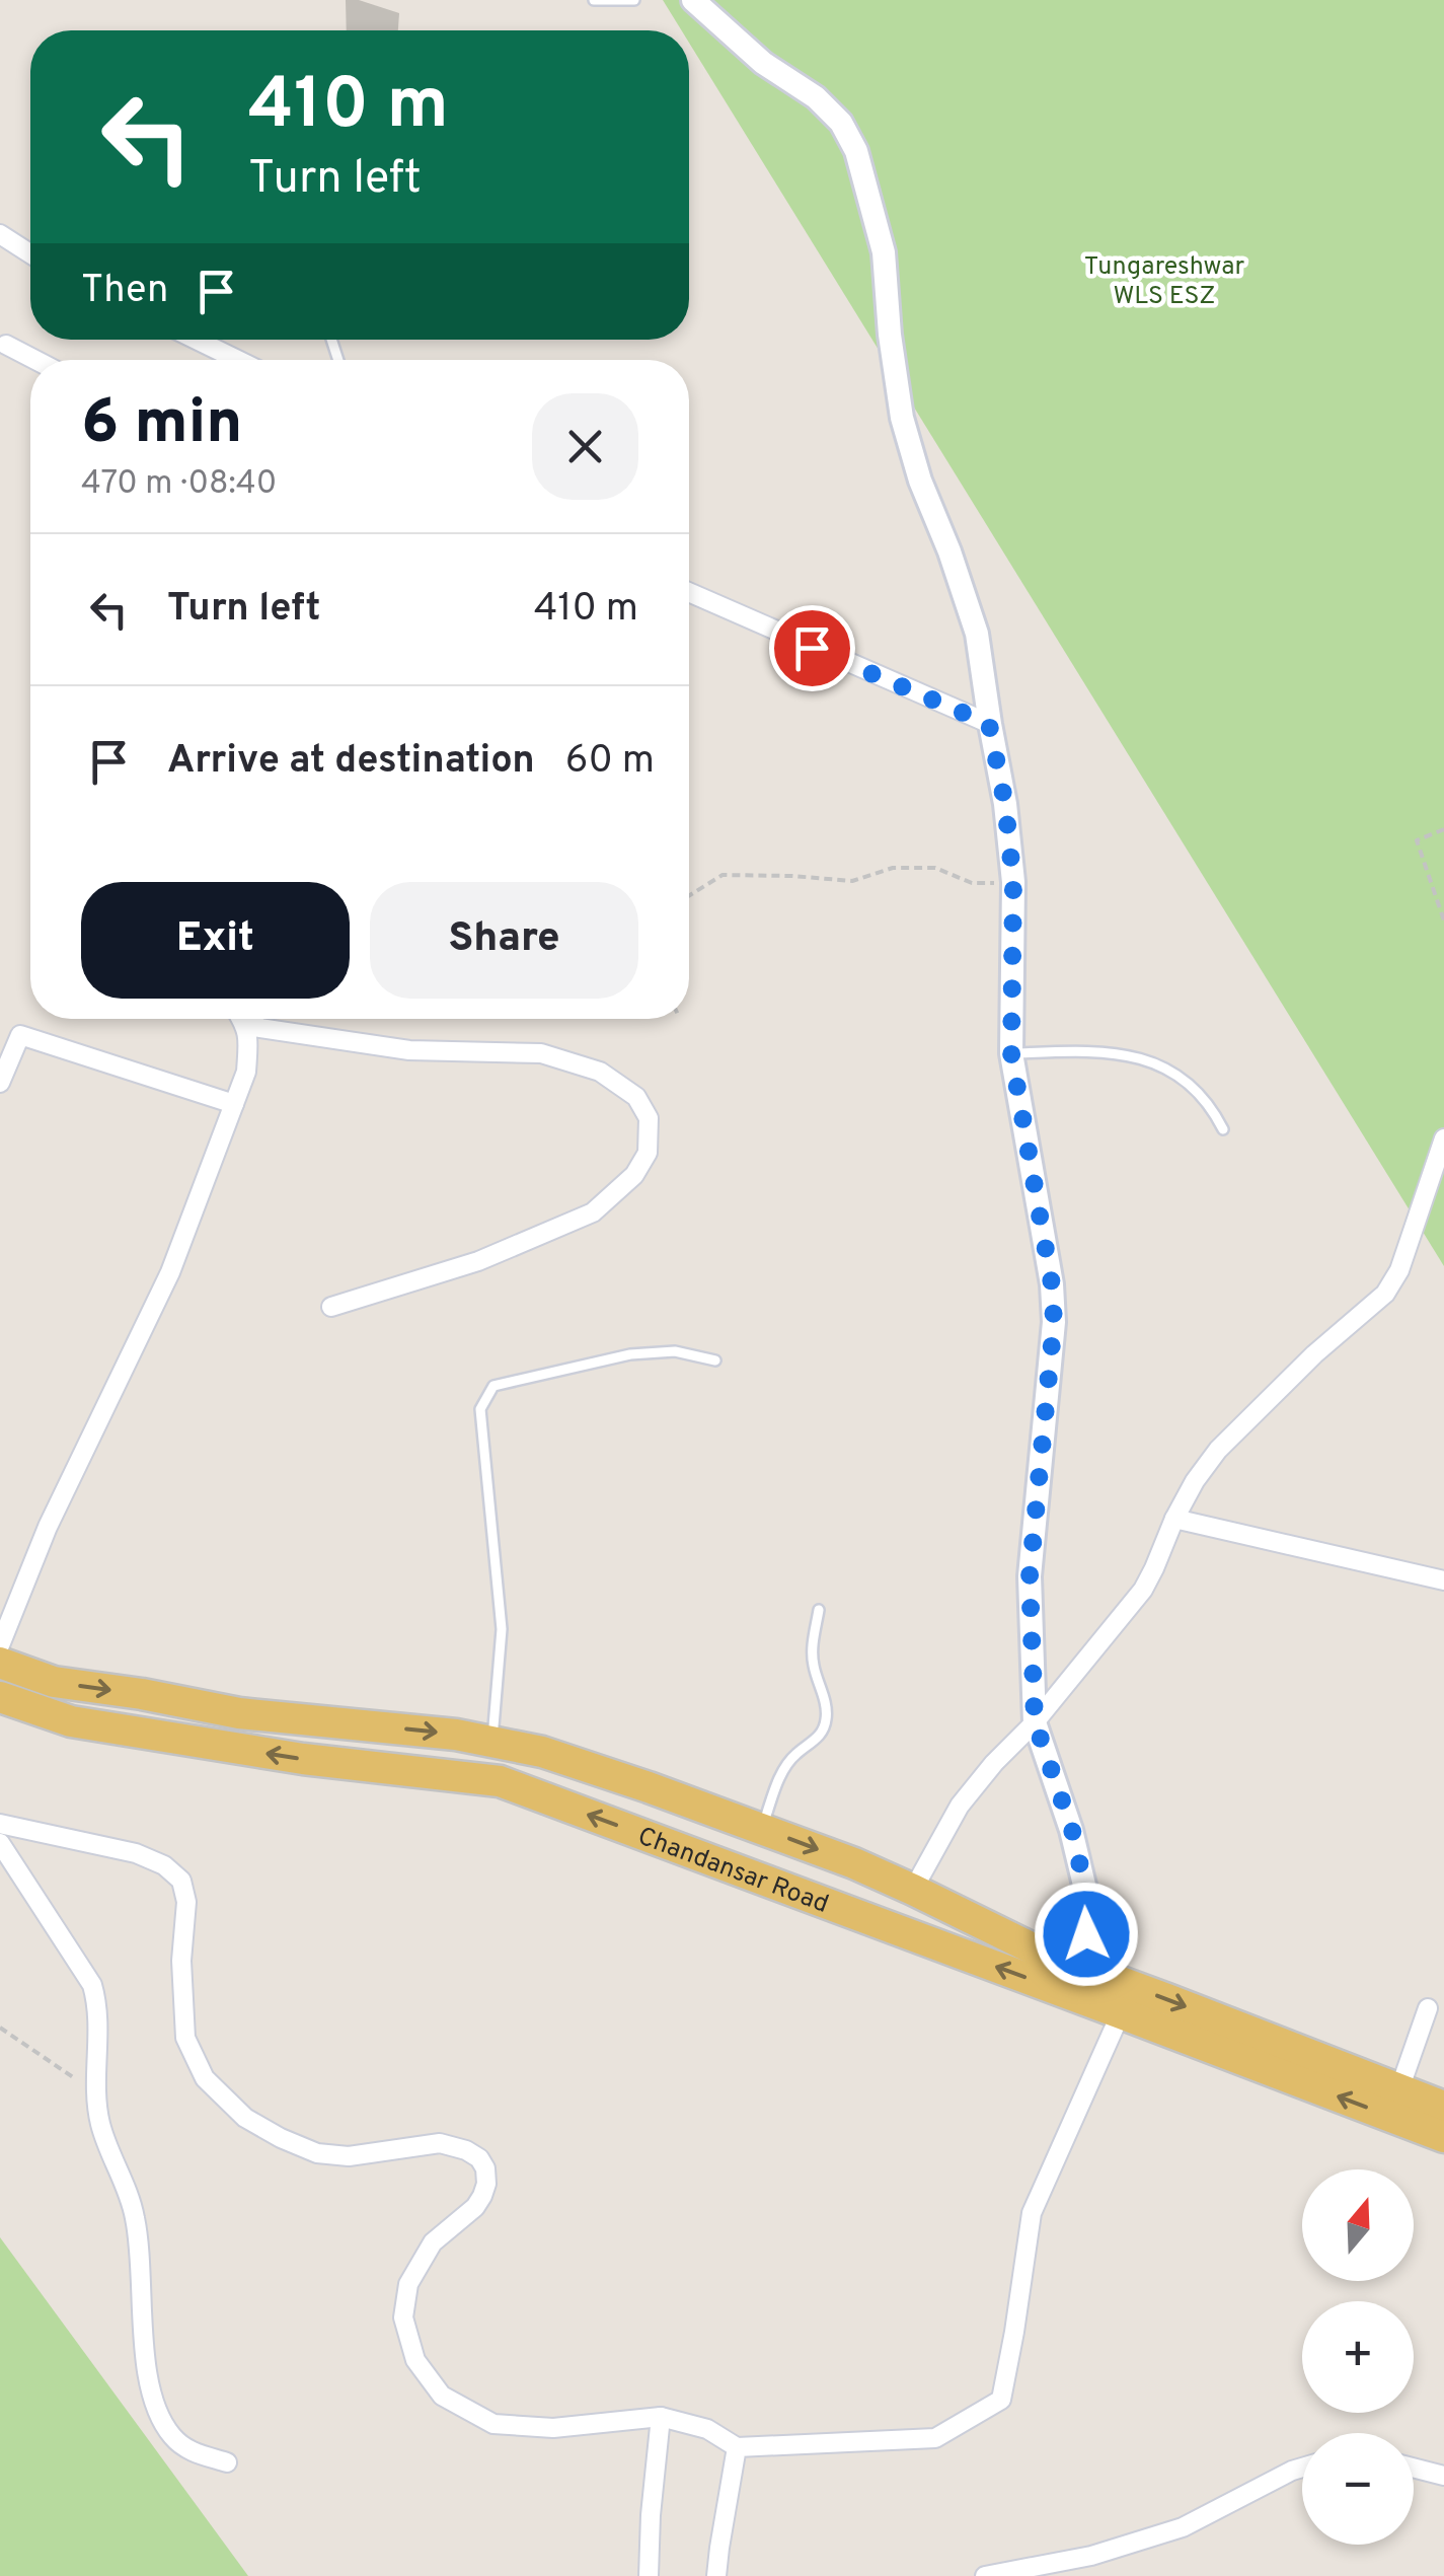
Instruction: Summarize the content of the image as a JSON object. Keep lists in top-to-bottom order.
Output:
{
  "streets": {
    "main road": ["Chandansar Road"]
  },
  "parks": ["Tungareshwar WLS ESZ"],
  "north": "top",
  "page": {
    "turn": ["410 m", "Turn left"],
    "then": "Then",
    "heading": ["6 min", "470 m · 08:40"],
    "list": [
      {
        "name": "Turn left",
        "value": "410 m"
      },
      {
        "name": "Arrive at destination",
        "value": "60 m"
      }
    ],
    "buttons": ["Exit", "Share"],
    "map_buttons": ["+", "−"]
  }
}
